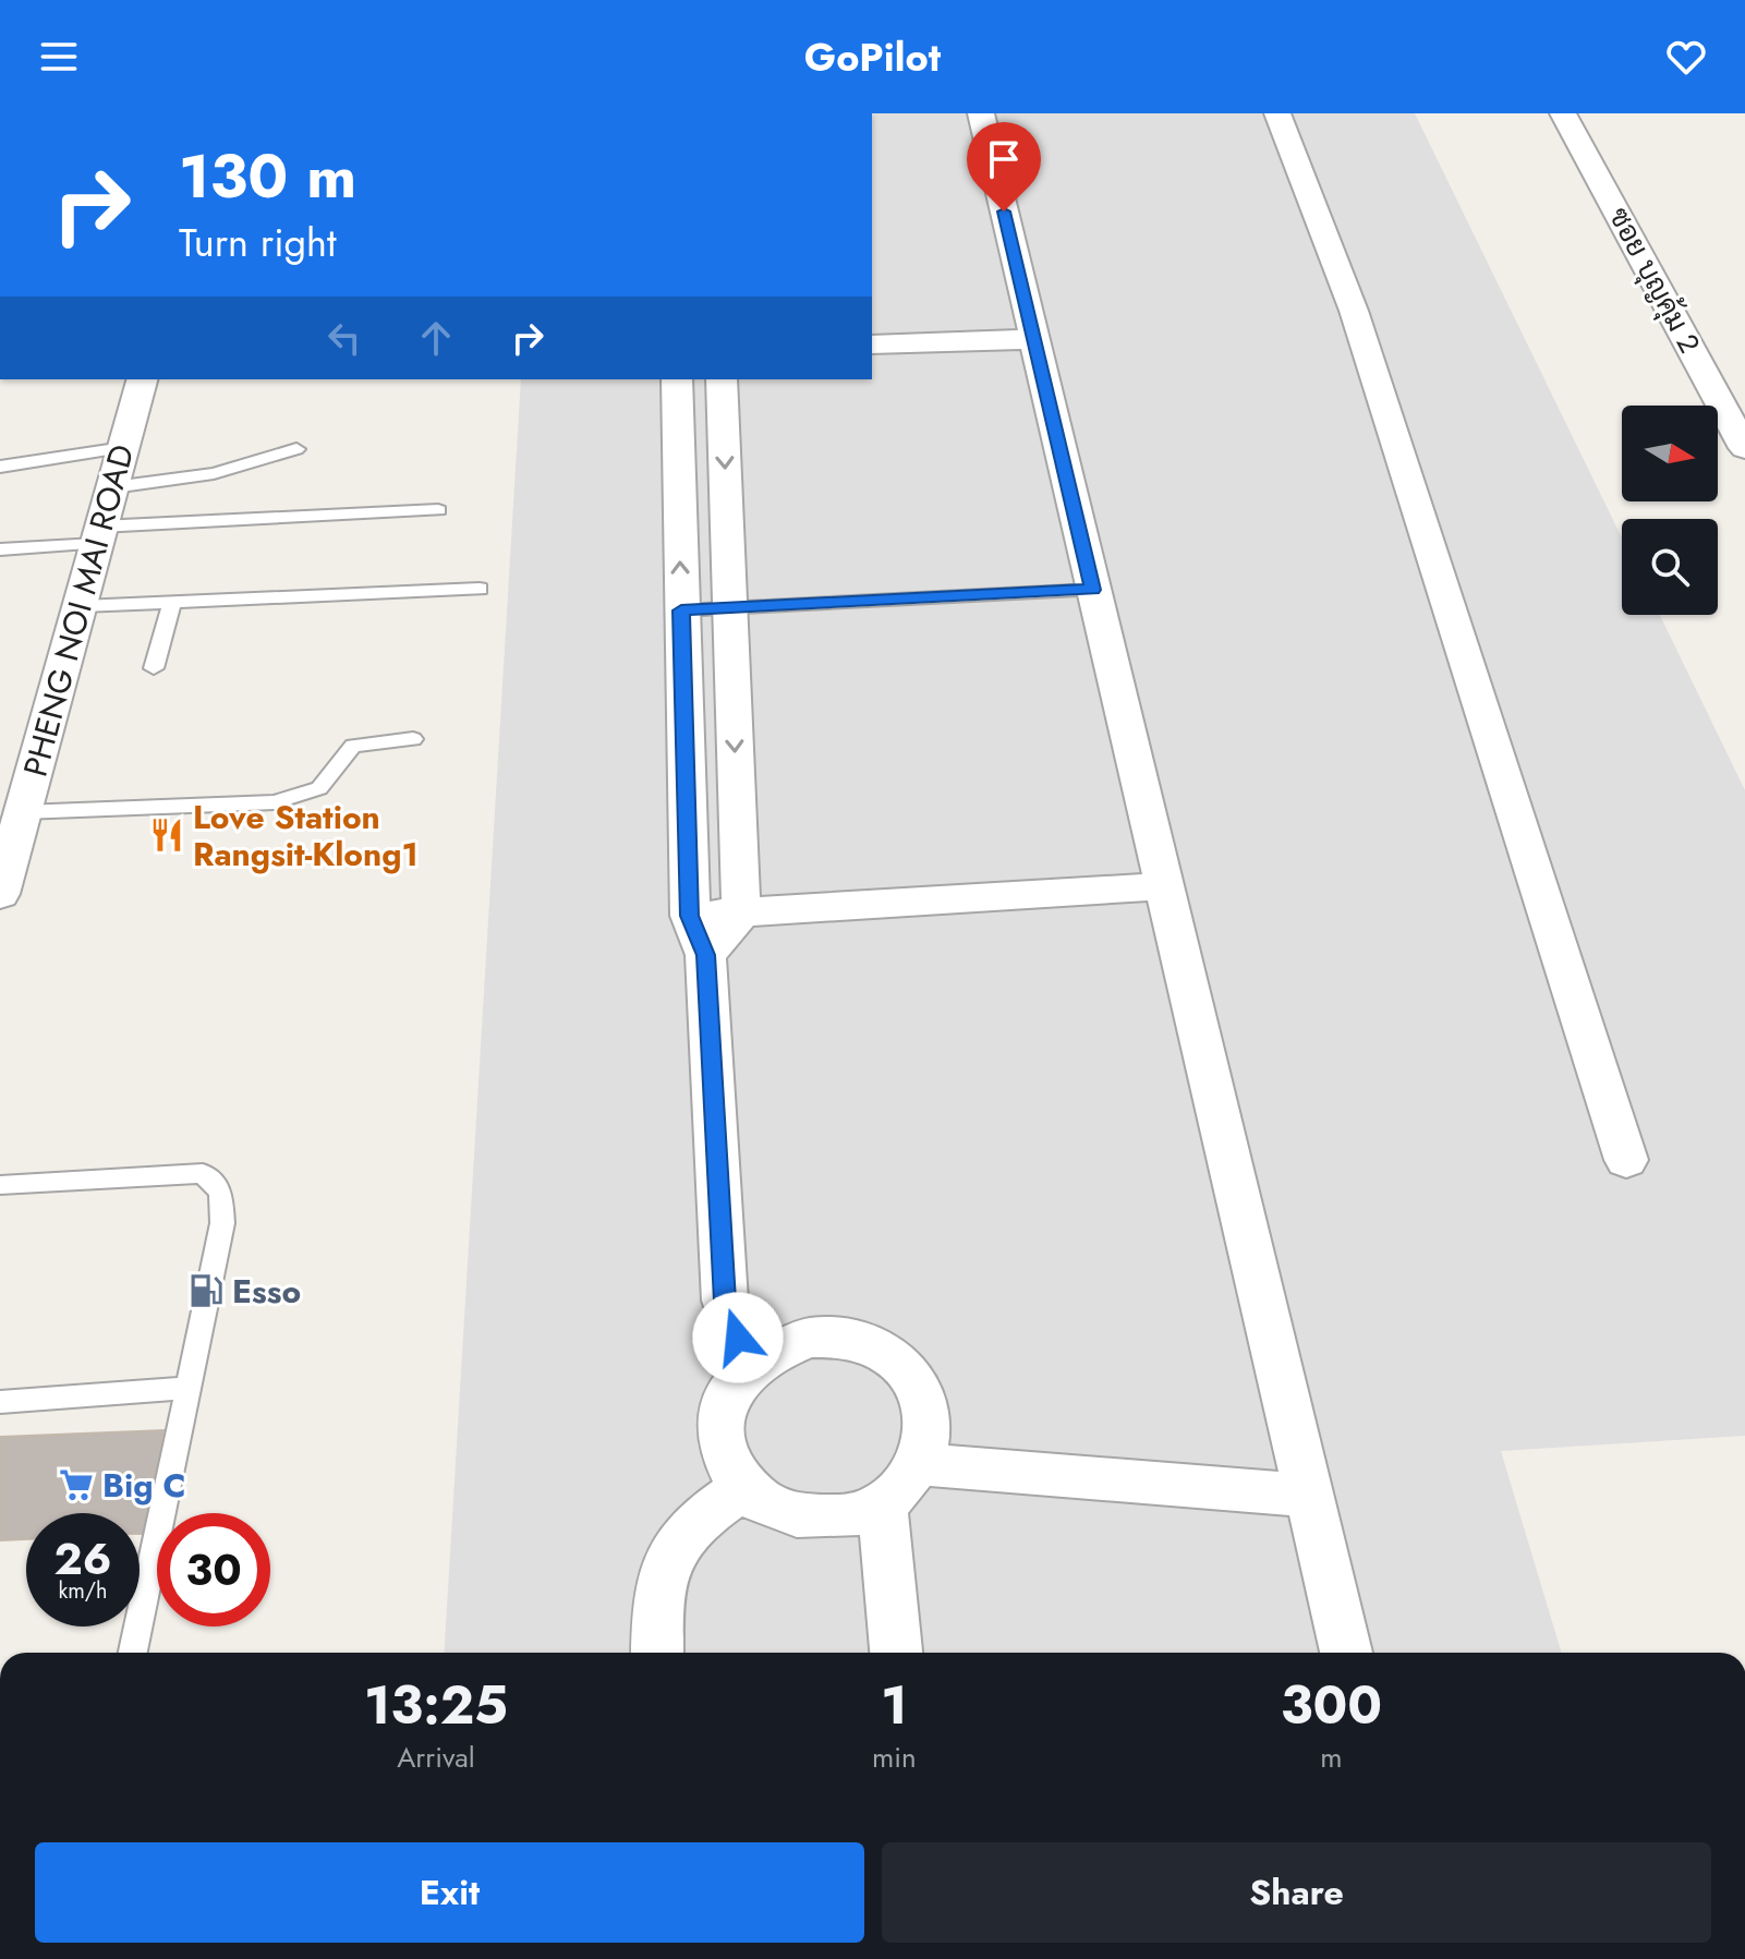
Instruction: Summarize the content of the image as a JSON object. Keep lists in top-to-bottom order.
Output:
{
  "streets": {
    "street": ["ซอย บุญคุ้ม 2", "PHENG NOI MAI ROAD"]
  },
  "places": {
    "restaurant": ["Love Station Rangsit-Klong1"],
    "fuel station": ["Esso"],
    "supermarket": ["Big C"]
  },
  "north": "right",
  "page": {
    "header": "GoPilot",
    "turn": ["130 m", "Turn right"],
    "speed": "26 km/h",
    "limit": "30",
    "eta": [
      "13:25",
      "Arrival",
      "1",
      "min",
      "300",
      "m"
    ],
    "buttons": ["Exit", "Share"]
  }
}
